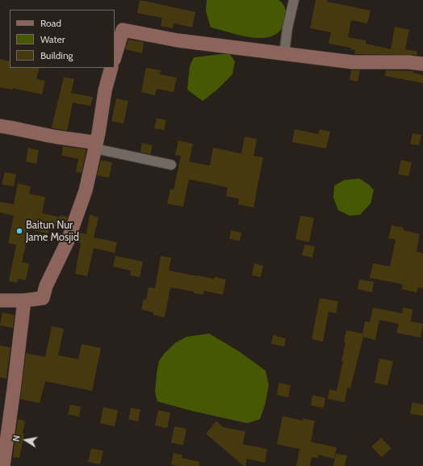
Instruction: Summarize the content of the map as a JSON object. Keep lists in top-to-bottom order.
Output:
{
  "places": ["Baitun Nur Jame Mosjid"],
  "legend": ["Road", "Water", "Building"],
  "north": "left"
}
